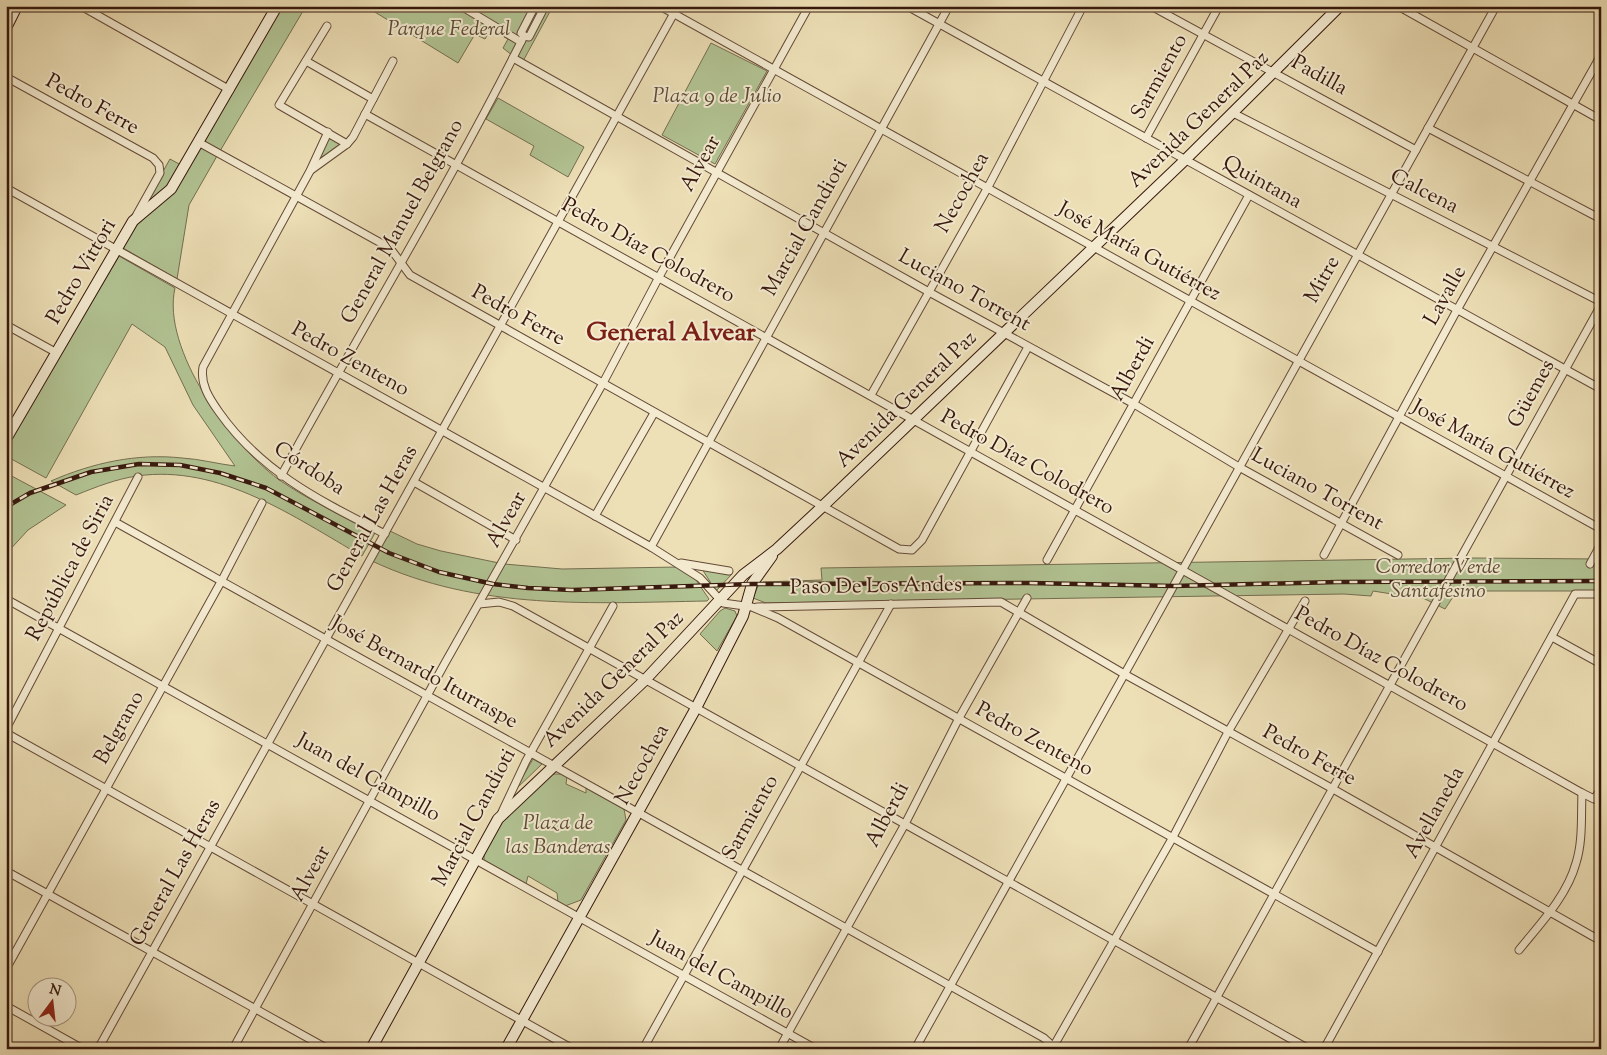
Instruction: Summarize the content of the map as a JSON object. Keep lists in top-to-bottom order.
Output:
{
  "streets": {
    "main road": [
      "Avenida General Paz",
      "Necochea",
      "Marcial Candioti",
      "Pedro Vittori"
    ],
    "street": [
      "Padilla",
      "Sarmiento",
      "Pedro Ferre",
      "Alvear",
      "Quintana",
      "Calcena",
      "General Manuel Belgrano",
      "Pedro Díaz Colodrero",
      "José María Gutiérrez",
      "Mitre",
      "Luciano Torrent",
      "Lavalle",
      "Pedro Zenteno",
      "Alberdi",
      "Güemes",
      "Córdoba",
      "General Las Heras",
      "República de Siria",
      "Paso De Los Andes",
      "José Bernardo Iturraspe",
      "Belgrano",
      "Juan del Campillo",
      "Avellaneda"
    ]
  },
  "crossings": [
    ["Padilla", "Sarmiento"],
    ["Padilla", "Avenida General Paz"],
    ["Padilla", "Mitre"],
    ["Sarmiento", "Quintana"],
    ["Sarmiento", "Pedro Zenteno"],
    ["Sarmiento", "Paso De Los Andes"],
    ["Sarmiento", "José Bernardo Iturraspe"],
    ["Sarmiento", "Juan del Campillo"],
    ["Pedro Ferre", "Avenida General Paz"],
    ["Pedro Ferre", "Alvear"],
    ["Pedro Ferre", "General Manuel Belgrano"],
    ["Pedro Ferre", "Marcial Candioti"],
    ["Pedro Ferre", "Pedro Díaz Colodrero"],
    ["Pedro Ferre", "Pedro Vittori"],
    ["Pedro Ferre", "Mitre"],
    ["Pedro Ferre", "Alberdi"],
    ["Pedro Ferre", "Güemes"],
    ["Pedro Ferre", "General Las Heras"],
    ["Pedro Ferre", "Paso De Los Andes"],
    ["Pedro Ferre", "Avellaneda"],
    ["Avenida General Paz", "Quintana"],
    ["Avenida General Paz", "Calcena"],
    ["Avenida General Paz", "Necochea"],
    ["Avenida General Paz", "Marcial Candioti"],
    ["Avenida General Paz", "Pedro Díaz Colodrero"],
    ["Avenida General Paz", "José María Gutiérrez"],
    ["Avenida General Paz", "Luciano Torrent"],
    ["Avenida General Paz", "Pedro Zenteno"],
    ["Avenida General Paz", "José Bernardo Iturraspe"],
    ["Alvear", "Pedro Díaz Colodrero"],
    ["Alvear", "José María Gutiérrez"],
    ["Alvear", "Luciano Torrent"],
    ["Alvear", "Pedro Zenteno"],
    ["Alvear", "José Bernardo Iturraspe"],
    ["Alvear", "Juan del Campillo"],
    ["Quintana", "Necochea"],
    ["Quintana", "Marcial Candioti"],
    ["Quintana", "Mitre"],
    ["Quintana", "Lavalle"],
    ["Quintana", "Alberdi"],
    ["Quintana", "Güemes"],
    ["Calcena", "Mitre"],
    ["Calcena", "Lavalle"],
    ["Calcena", "Güemes"],
    ["Necochea", "Pedro Díaz Colodrero"],
    ["Necochea", "José María Gutiérrez"],
    ["Necochea", "Luciano Torrent"],
    ["Necochea", "Pedro Zenteno"],
    ["Necochea", "Paso De Los Andes"],
    ["Necochea", "José Bernardo Iturraspe"],
    ["Necochea", "Juan del Campillo"],
    ["General Manuel Belgrano", "Pedro Díaz Colodrero"],
    ["General Manuel Belgrano", "Luciano Torrent"],
    ["General Manuel Belgrano", "Pedro Zenteno"],
    ["General Manuel Belgrano", "Córdoba"],
    ["Marcial Candioti", "Pedro Díaz Colodrero"],
    ["Marcial Candioti", "José María Gutiérrez"],
    ["Marcial Candioti", "Luciano Torrent"],
    ["Marcial Candioti", "Pedro Zenteno"],
    ["Marcial Candioti", "José Bernardo Iturraspe"],
    ["Marcial Candioti", "Juan del Campillo"],
    ["Pedro Díaz Colodrero", "Mitre"],
    ["Pedro Díaz Colodrero", "Alberdi"],
    ["Pedro Díaz Colodrero", "Güemes"],
    ["Pedro Díaz Colodrero", "General Las Heras"],
    ["Pedro Díaz Colodrero", "Avellaneda"],
    ["José María Gutiérrez", "Mitre"],
    ["José María Gutiérrez", "Lavalle"],
    ["José María Gutiérrez", "Alberdi"],
    ["José María Gutiérrez", "Güemes"],
    ["José María Gutiérrez", "General Las Heras"],
    ["Pedro Vittori", "Pedro Zenteno"],
    ["Mitre", "Luciano Torrent"],
    ["Mitre", "Pedro Zenteno"],
    ["Mitre", "José Bernardo Iturraspe"],
    ["Luciano Torrent", "Lavalle"],
    ["Luciano Torrent", "Alberdi"],
    ["Luciano Torrent", "General Las Heras"],
    ["Pedro Zenteno", "Alberdi"],
    ["Pedro Zenteno", "Güemes"],
    ["Pedro Zenteno", "Córdoba"],
    ["Pedro Zenteno", "General Las Heras"],
    ["Pedro Zenteno", "Paso De Los Andes"],
    ["Pedro Zenteno", "Avellaneda"],
    ["Alberdi", "José Bernardo Iturraspe"],
    ["Alberdi", "Juan del Campillo"],
    ["Córdoba", "General Las Heras"],
    ["General Las Heras", "José Bernardo Iturraspe"],
    ["General Las Heras", "Juan del Campillo"],
    ["República de Siria", "José Bernardo Iturraspe"],
    ["República de Siria", "Juan del Campillo"],
    ["José Bernardo Iturraspe", "Belgrano"],
    ["Belgrano", "Juan del Campillo"]
  ],
  "districts": ["General Alvear"],
  "parks": [
    "Parque Federal",
    "Plaza 9 de Julio",
    "Corredor Verde Santafesino",
    "Plaza de las Banderas"
  ],
  "north": "top"
}
